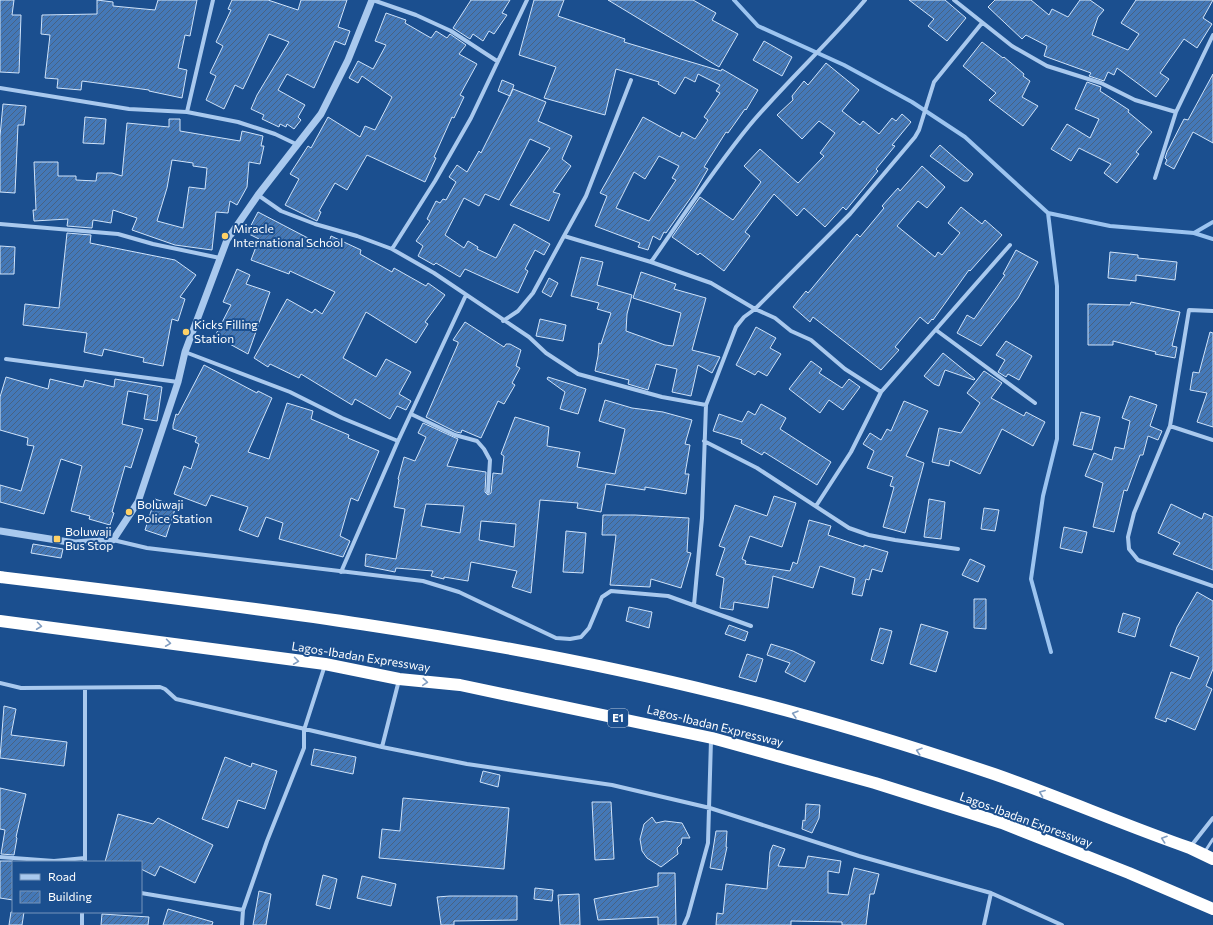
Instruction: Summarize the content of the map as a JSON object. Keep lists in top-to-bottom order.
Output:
{
  "streets": {
    "highway": ["Lagos-Ibadan Expressway", "E1"]
  },
  "places": {
    "other": ["Miracle International School", "Kicks Filling Station", "Boluwaji Police Station"],
    "transit": ["Boluwaji Bus Stop"]
  },
  "legend": ["Road", "Building"]
}
